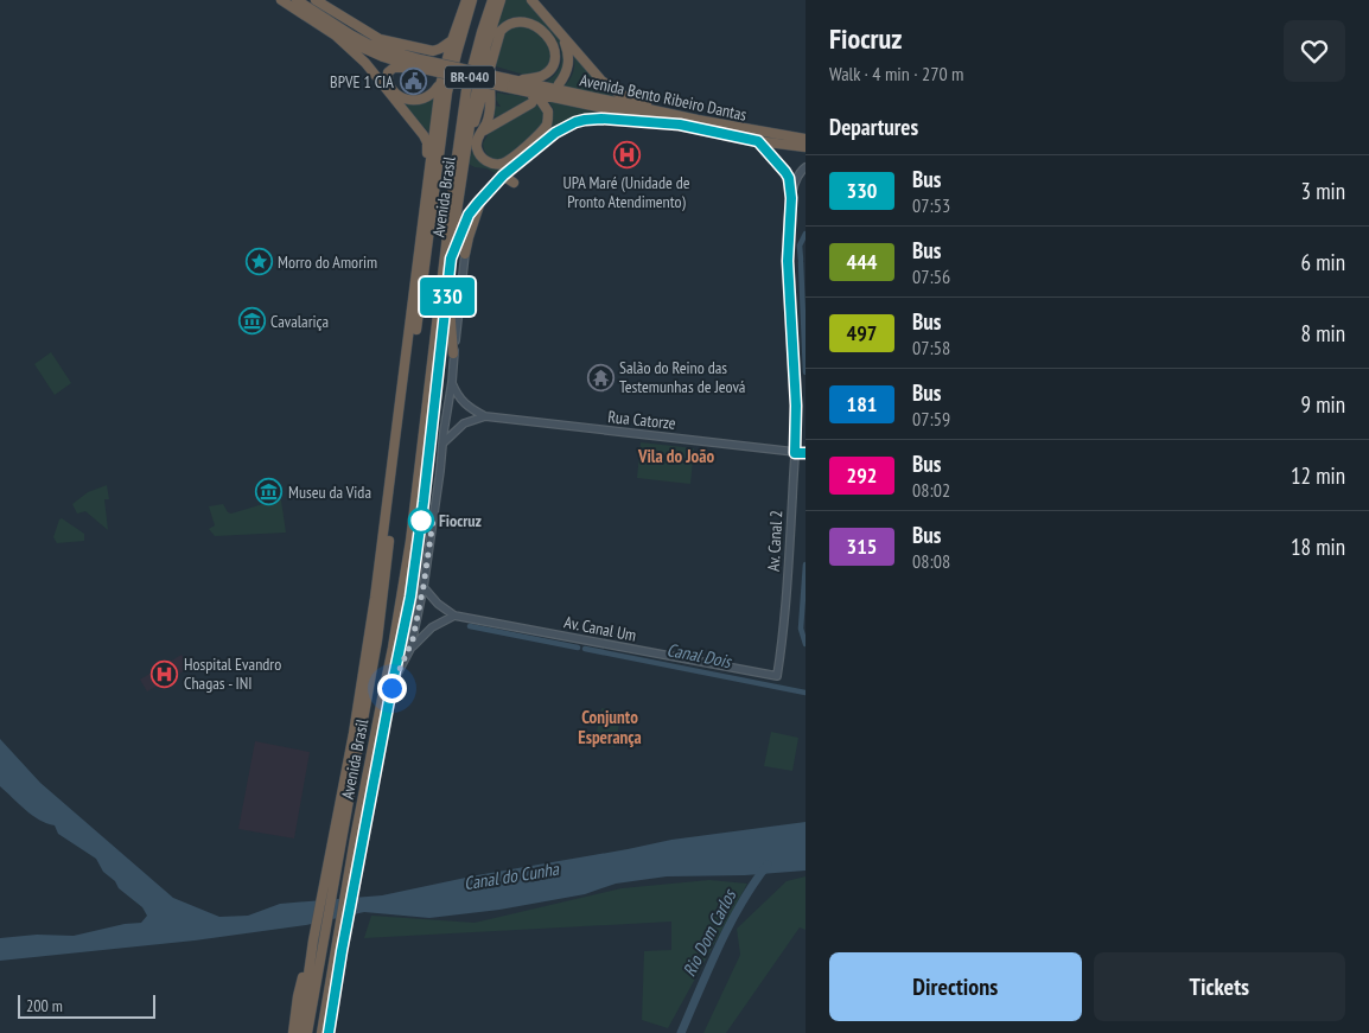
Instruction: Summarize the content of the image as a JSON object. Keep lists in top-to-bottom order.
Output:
{
  "streets": {
    "highway": ["BR-040", "Avenida Bento Ribeiro Dantas", "Avenida Brasil"],
    "street": ["Rua Catorze", "Av. Canal 2", "Av. Canal Um"]
  },
  "crossings": [
    ["Rua Catorze", "Av. Canal 2"],
    ["Av. Canal 2", "Av. Canal Um"]
  ],
  "districts": ["Vila do João", "Conjunto Esperança"],
  "water": ["Canal Dois", "Canal do Cunha", "Rio Dom Carlos"],
  "places": {
    "public building": ["BPVE 1 CIA"],
    "hospital": ["UPA Maré (Unidade de Pronto Atendimento)", "Hospital Evandro Chagas - INI"],
    "place": ["Morro do Amorim"],
    "museum": ["Cavalariça", "Museu da Vida"],
    "temple": ["Salão do Reino das Testemunhas de Jeová"],
    "other": ["Fiocruz"]
  },
  "lines": ["bus line 330"],
  "scale_bar": "200 m",
  "page": {
    "on_map": "330",
    "heading": [
      ["Fiocruz", "Walk · 4 min · 270 m"],
      "Departures"
    ],
    "list": [
      {
        "mark": "330",
        "name": "Bus",
        "note": "07:53",
        "value": "3 min"
      },
      {
        "mark": "444",
        "name": "Bus",
        "note": "07:56",
        "value": "6 min"
      },
      {
        "mark": "497",
        "name": "Bus",
        "note": "07:58",
        "value": "8 min"
      },
      {
        "mark": "181",
        "name": "Bus",
        "note": "07:59",
        "value": "9 min"
      },
      {
        "mark": "292",
        "name": "Bus",
        "note": "08:02",
        "value": "12 min"
      },
      {
        "mark": "315",
        "name": "Bus",
        "note": "08:08",
        "value": "18 min"
      }
    ],
    "buttons": ["Directions", "Tickets"],
    "scale": "200 m"
  }
}
